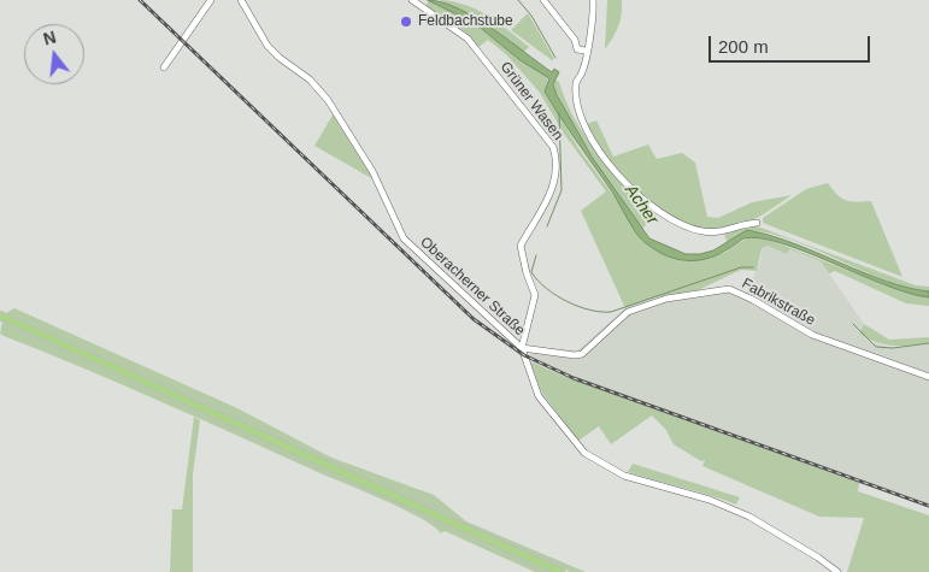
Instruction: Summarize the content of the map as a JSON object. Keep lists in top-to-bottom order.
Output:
{
  "streets": {
    "street": ["Grüner Wasen", "Oberacherner Straße", "Fabrikstraße"]
  },
  "crossings": [
    ["Grüner Wasen", "Oberacherner Straße"],
    ["Grüner Wasen", "Fabrikstraße"],
    ["Oberacherner Straße", "Fabrikstraße"]
  ],
  "water": ["Acher"],
  "places": ["Feldbachstube"],
  "scale_bar": "200 m",
  "north": "top"
}
